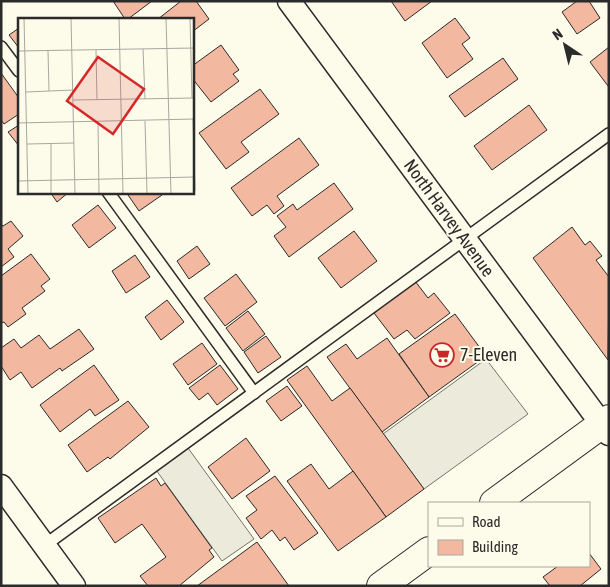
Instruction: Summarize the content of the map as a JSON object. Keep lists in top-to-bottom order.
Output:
{
  "streets": {
    "street": ["North Harvey Avenue"]
  },
  "places": {
    "supermarket": ["7-Eleven"]
  },
  "legend": ["Road", "Building"],
  "north": "top left"
}
